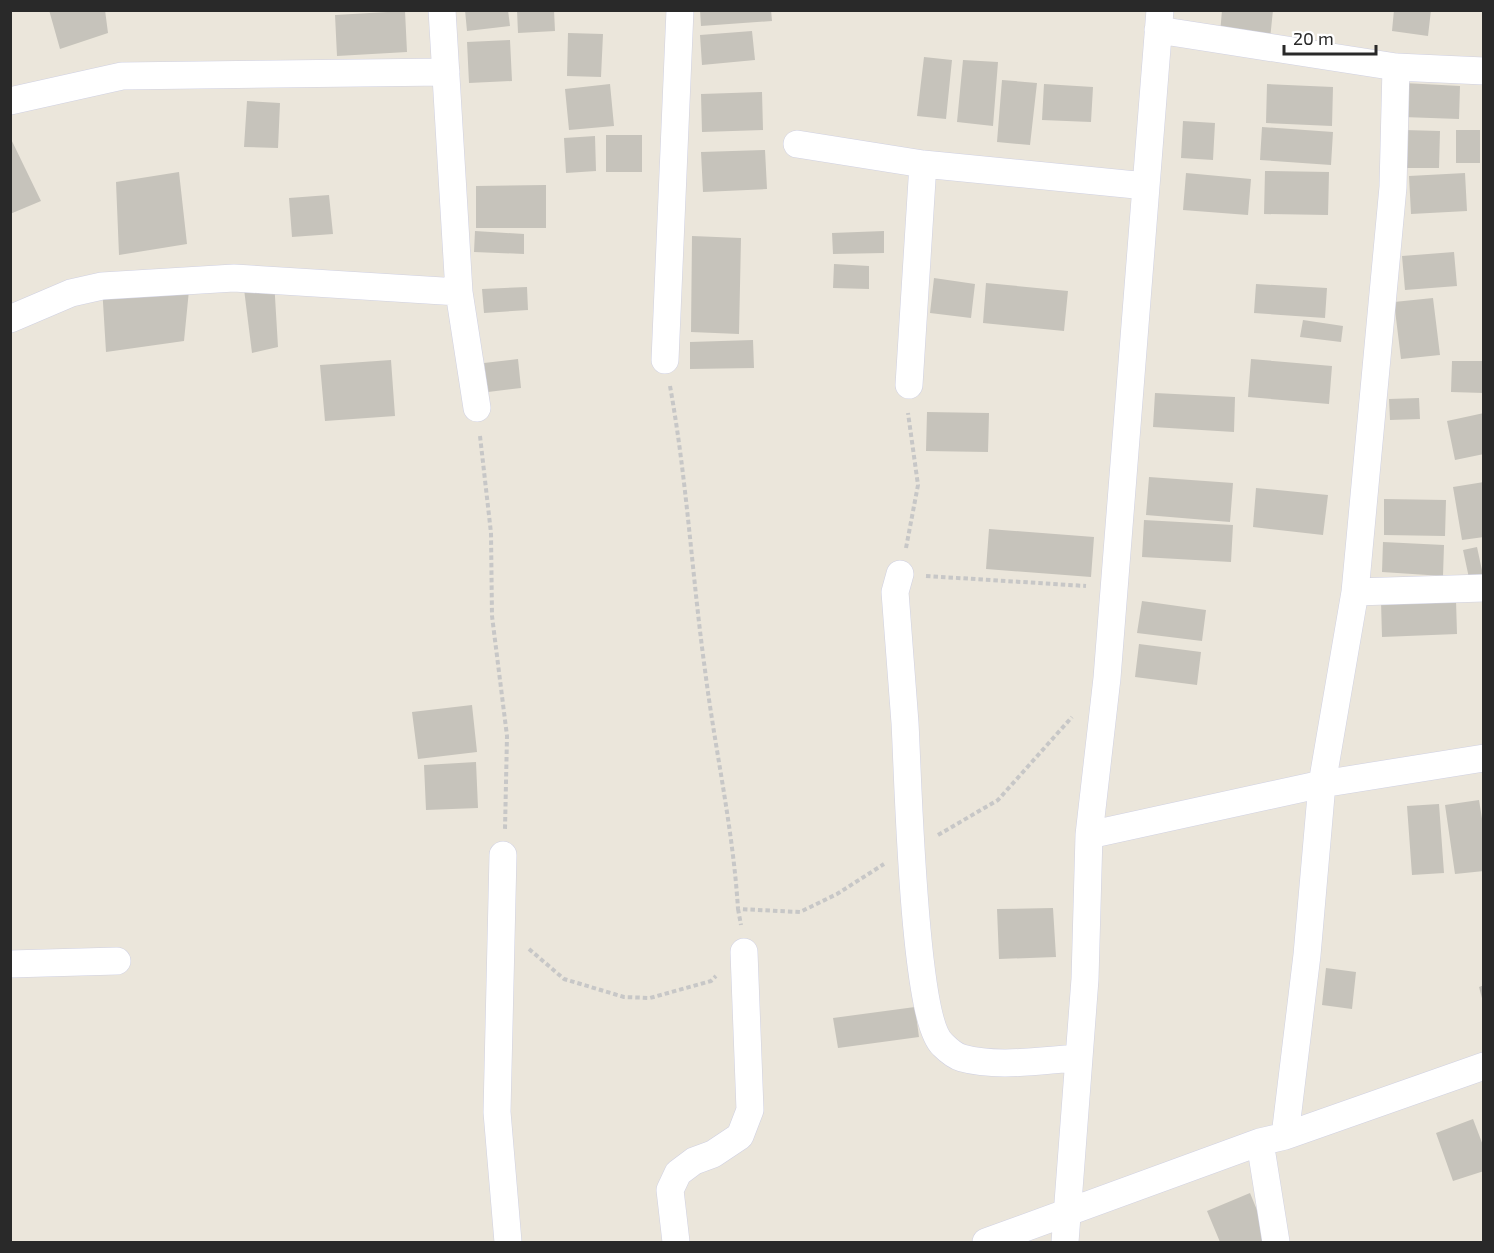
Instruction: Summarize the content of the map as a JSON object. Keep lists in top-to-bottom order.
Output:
{
  "scale_bar": "20 m"
}
